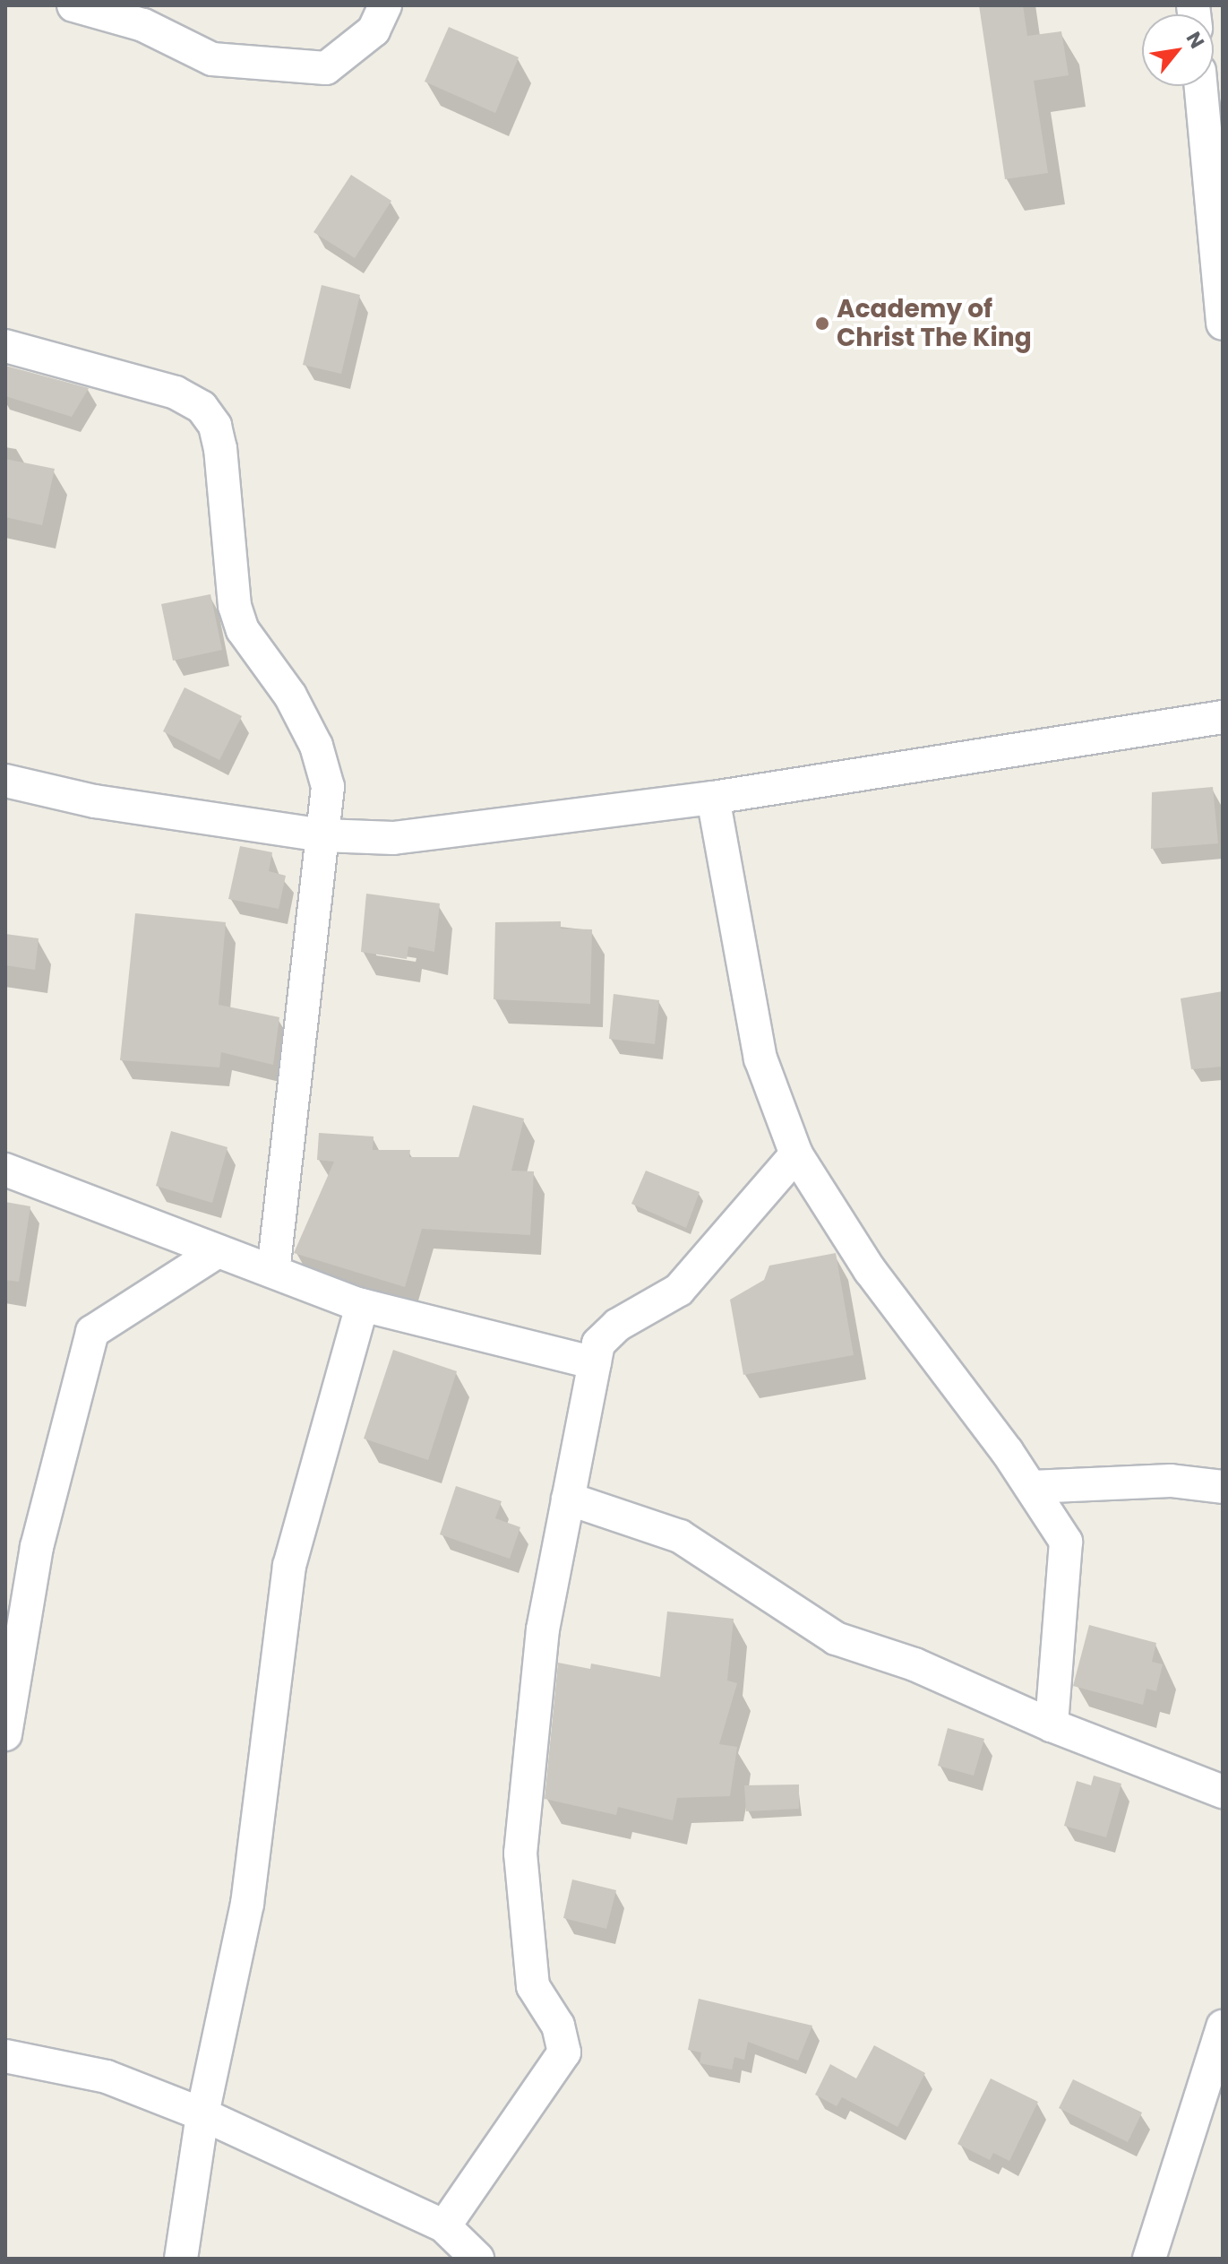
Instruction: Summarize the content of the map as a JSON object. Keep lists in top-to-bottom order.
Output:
{
  "places": ["Academy of Christ The King"],
  "north": "top right"
}
